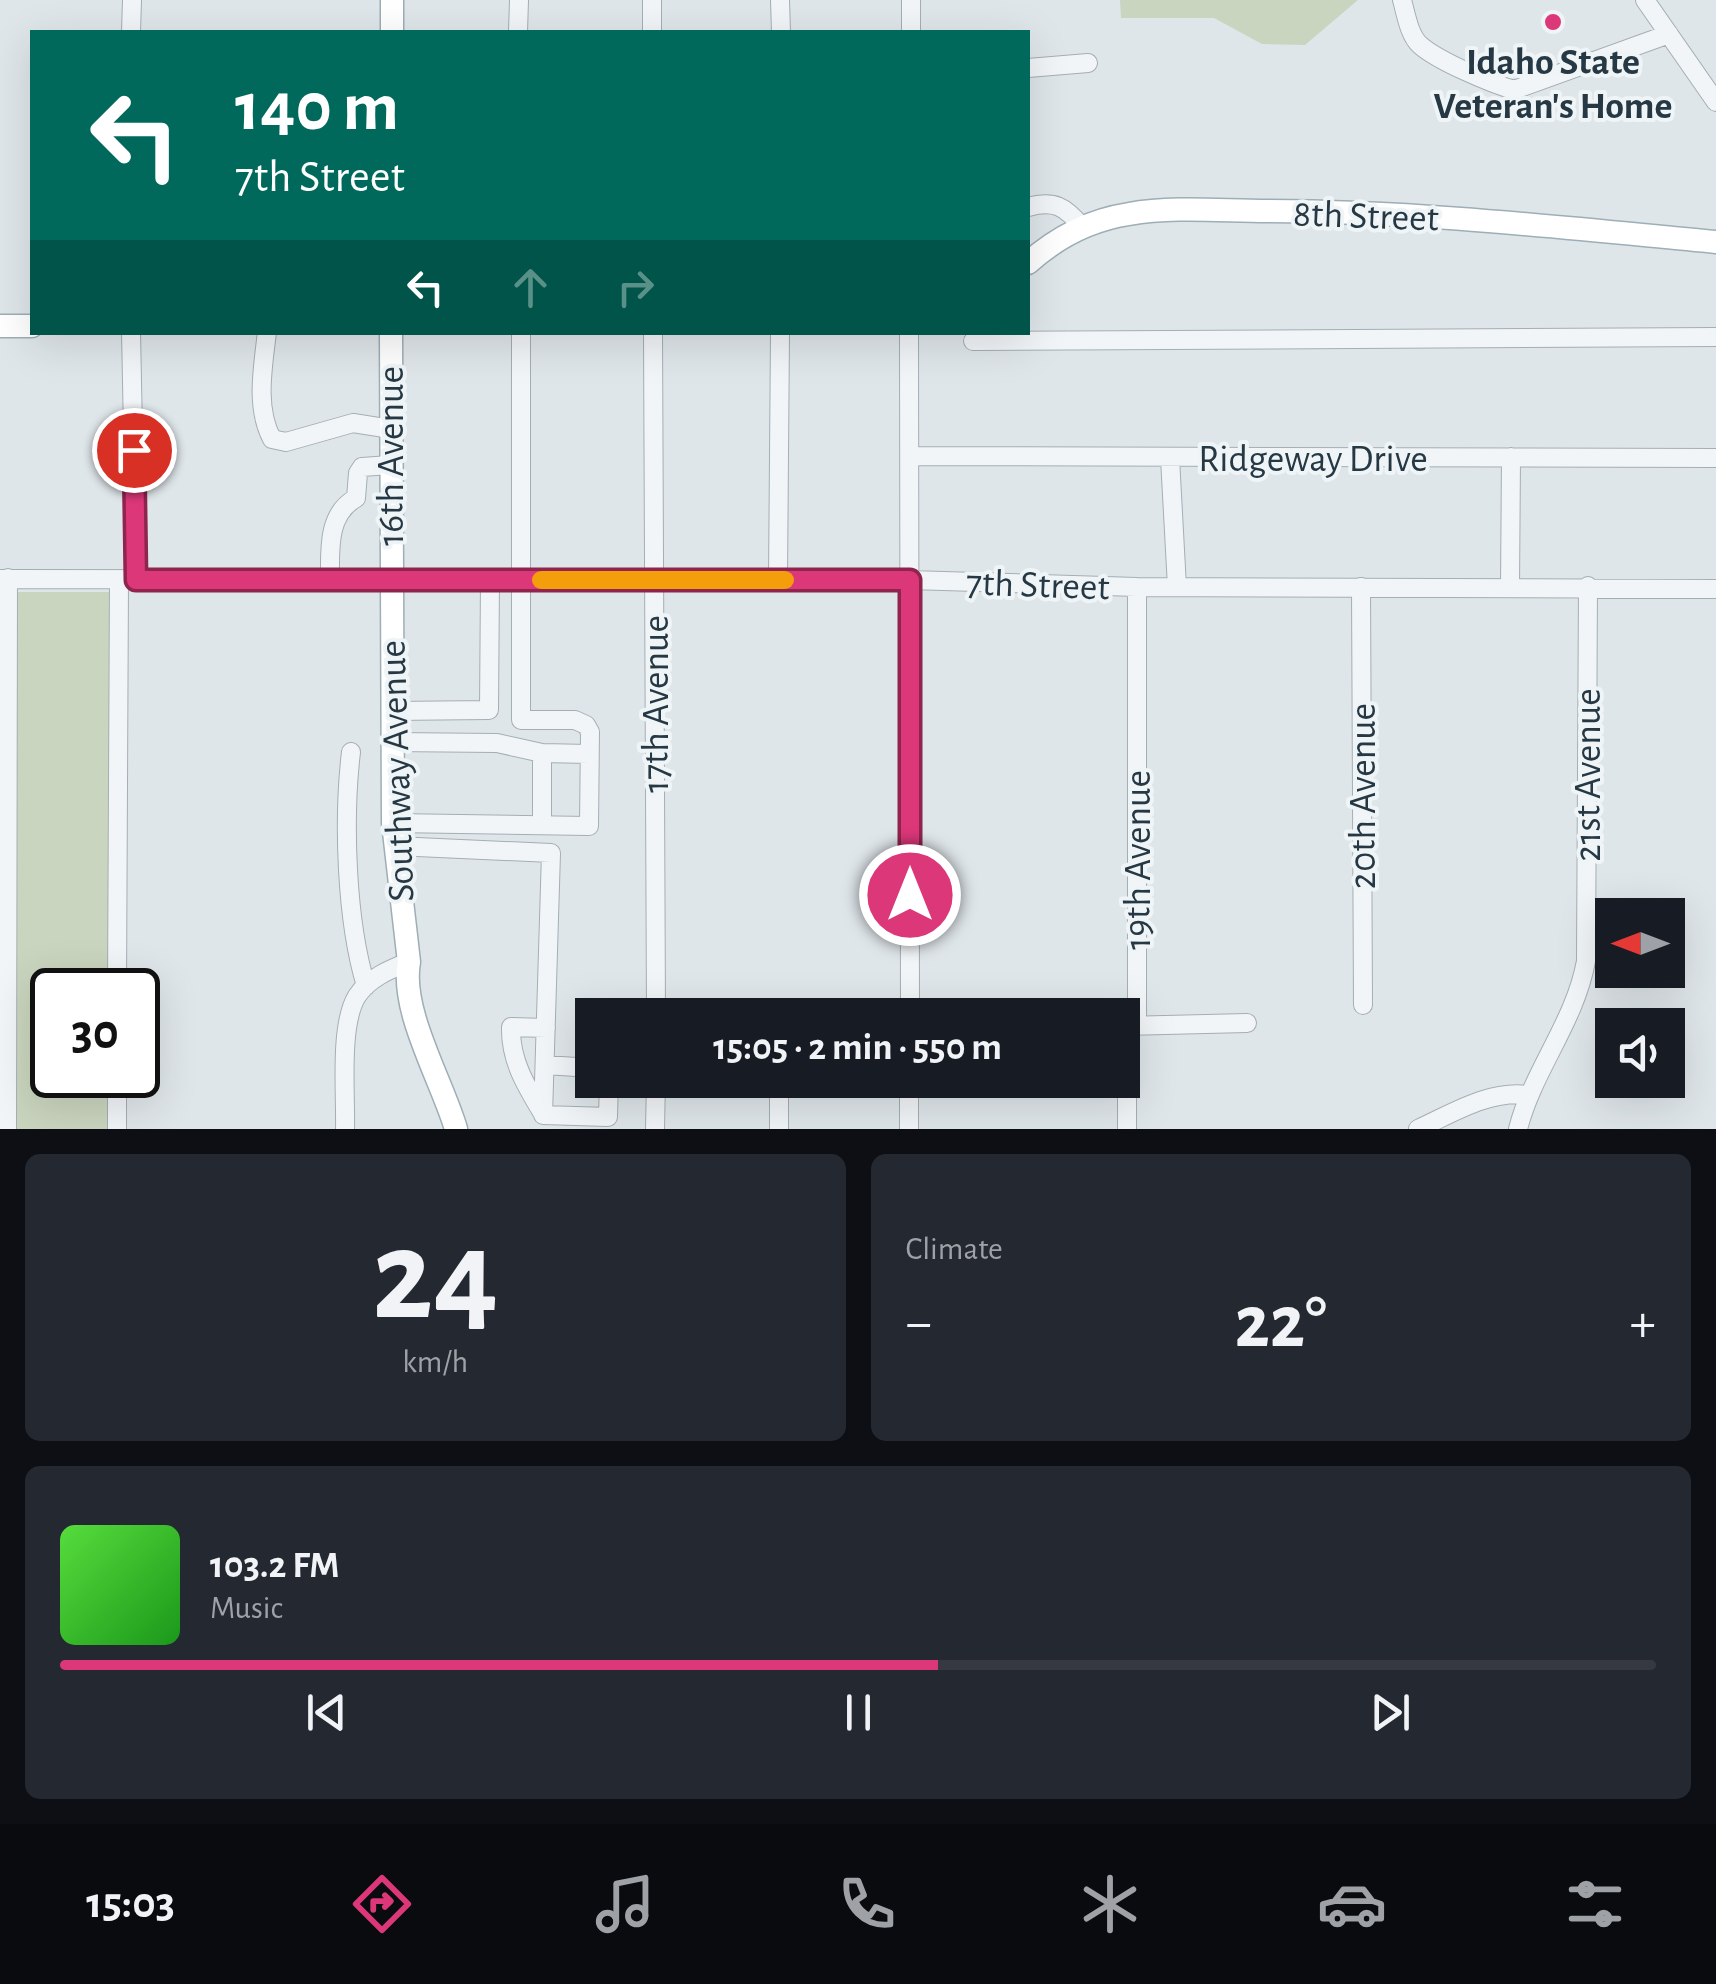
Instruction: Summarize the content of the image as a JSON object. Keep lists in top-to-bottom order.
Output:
{
  "streets": {
    "main road": ["8th Street", "16th Avenue", "Southway Avenue"],
    "street": [
      "Ridgeway Drive",
      "7th Street",
      "17th Avenue",
      "21st Avenue",
      "20th Avenue",
      "19th Avenue"
    ]
  },
  "crossings": [
    ["16th Avenue", "7th Street"],
    ["16th Avenue", "Southway Avenue"],
    ["7th Street", "17th Avenue"],
    ["7th Street", "Southway Avenue"],
    ["7th Street", "21st Avenue"],
    ["7th Street", "20th Avenue"],
    ["7th Street", "19th Avenue"]
  ],
  "places": ["Idaho State Veteran's Home"],
  "north": "left",
  "page": {
    "turn": ["140 m", "7th Street"],
    "limit": "30",
    "trip": "15:05 · 2 min · 550 m",
    "tile": [
      ["24", "km/h"],
      "Climate"
    ],
    "heat": ["−", "22°", "+"],
    "song": ["103.2 FM", "Music"],
    "tabs": "15:03"
  }
}
